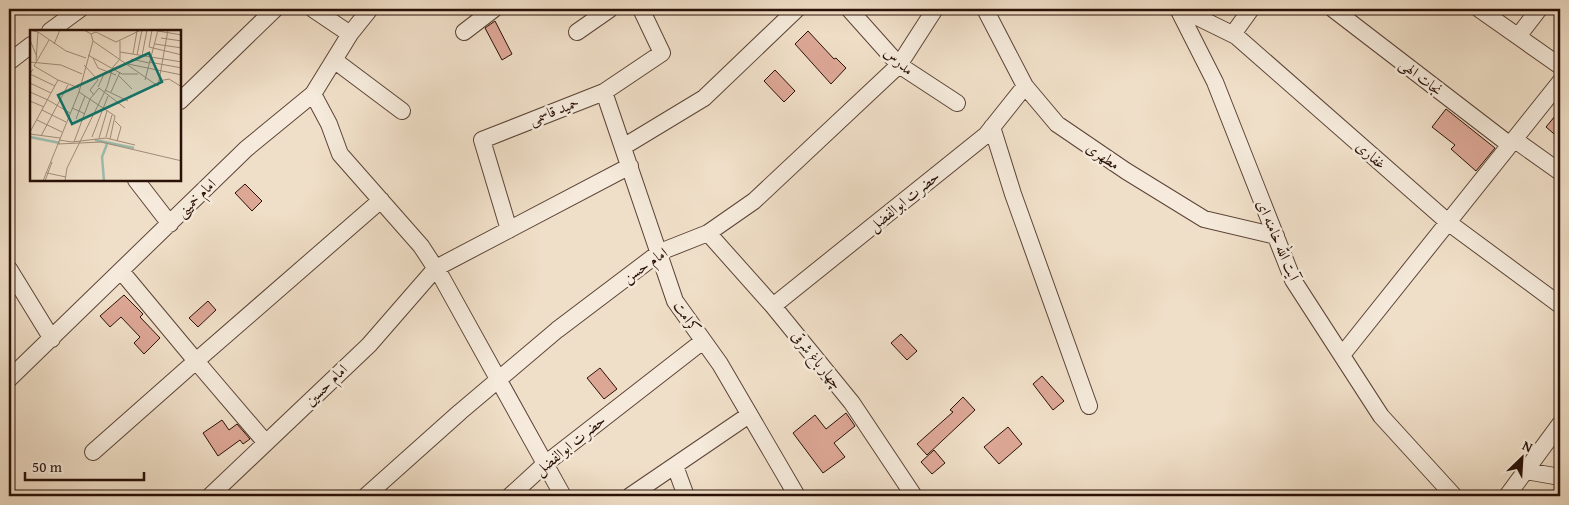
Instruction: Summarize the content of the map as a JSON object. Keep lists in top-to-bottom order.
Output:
{
  "streets": {
    "street": [
      "مدرس",
      "نجات الهی",
      "حمید قاسمی",
      "غفاری",
      "مطهری",
      "امام خمینی",
      "حضرت ابوالفضل",
      "آیت الله خامنه ای",
      "امام حسن",
      "کرامت",
      "چهار باغ شرقی",
      "امام حسین"
    ]
  },
  "crossings": [
    ["مدرس", "امام حسن"],
    ["حمید قاسمی", "کرامت"],
    ["غفاری", "آیت الله خامنه ای"],
    ["مطهری", "حضرت ابوالفضل"],
    ["مطهری", "آیت الله خامنه ای"],
    ["حضرت ابوالفضل", "کرامت"],
    ["حضرت ابوالفضل", "چهار باغ شرقی"],
    ["امام حسن", "کرامت"],
    ["امام حسن", "چهار باغ شرقی"]
  ],
  "scale_bar": "50 m",
  "north": "top right"
}
